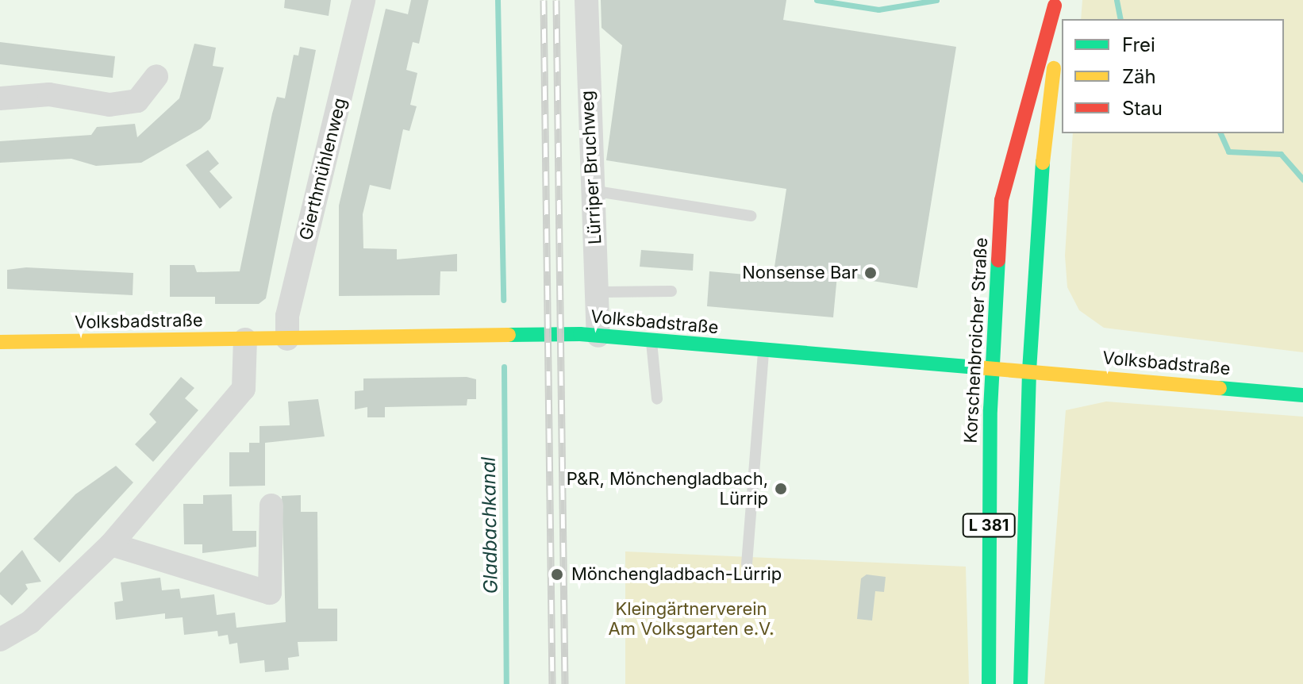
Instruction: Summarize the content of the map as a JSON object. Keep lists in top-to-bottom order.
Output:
{
  "streets": {
    "main road": ["Volksbadstraße", "Korschenbroicher Straße", "L 381"],
    "street": ["Lürriper Bruchweg", "Gierthmühlenweg"]
  },
  "crossings": [
    ["Lürriper Bruchweg", "Volksbadstraße"],
    ["Gierthmühlenweg", "Volksbadstraße"],
    ["Volksbadstraße", "Korschenbroicher Straße"]
  ],
  "water": ["Gladbachkanal"],
  "parks": ["Kleingärtnerverein Am Volksgarten e.V."],
  "places": ["Nonsense Bar", "P&R, Mönchengladbach, Lürrip", "Mönchengladbach-Lürrip"],
  "legend": ["Frei", "Zäh", "Stau"]
}
